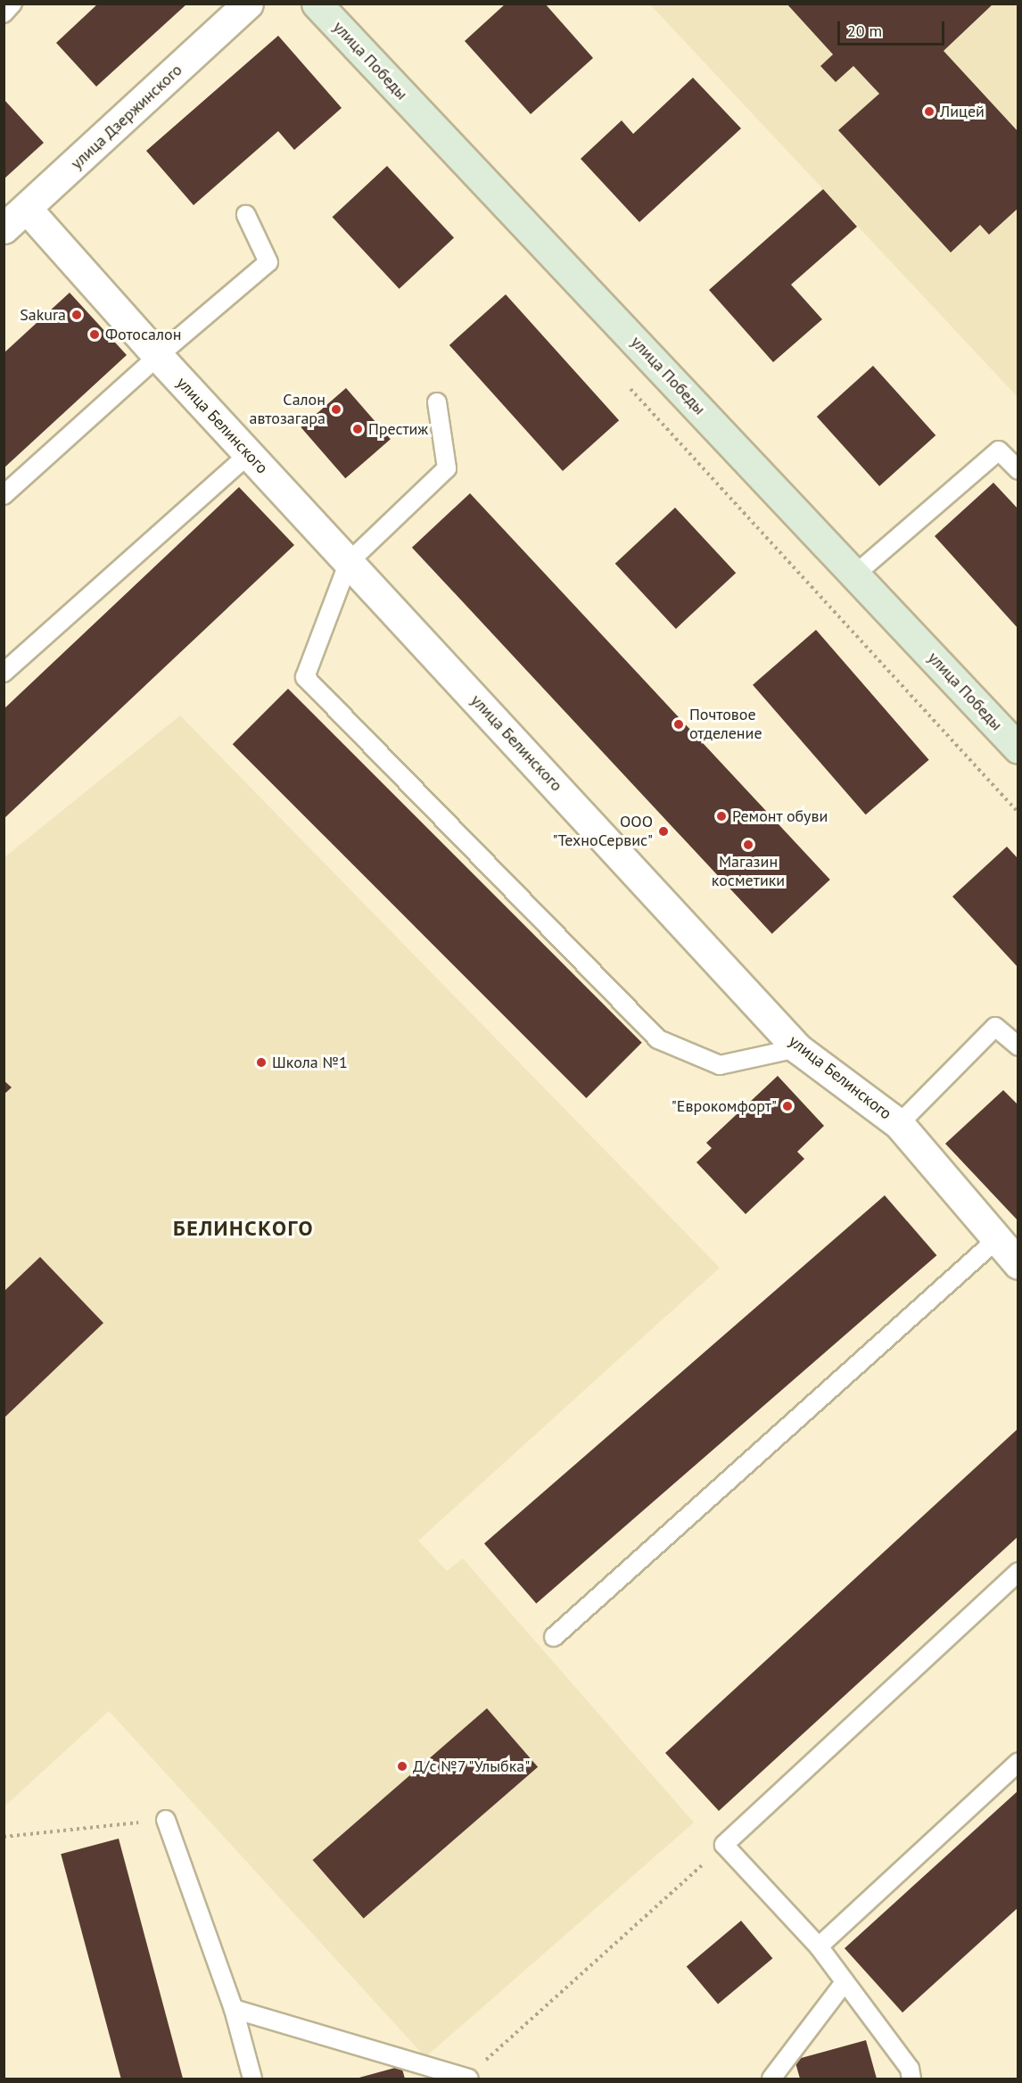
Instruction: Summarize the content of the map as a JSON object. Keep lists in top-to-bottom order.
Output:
{
  "streets": {
    "street": ["улица Победы", "улица Дзержинского", "улица Белинского"]
  },
  "crossings": [
    ["улица Дзержинского", "улица Белинского"]
  ],
  "districts": ["БЕЛИНСКОГО"],
  "places": [
    "Лицей",
    "Sakura",
    "Фотосалон",
    "Салон автозагара",
    "Престиж",
    "Почтовое отделение",
    "Ремонт обуви",
    "ООО \"ТехноСервис\"",
    "Магазин косметики",
    "Школа №1",
    "\"Еврокомфорт\"",
    "Д/с №7 \"Улыбка\""
  ],
  "scale_bar": "20 m"
}
